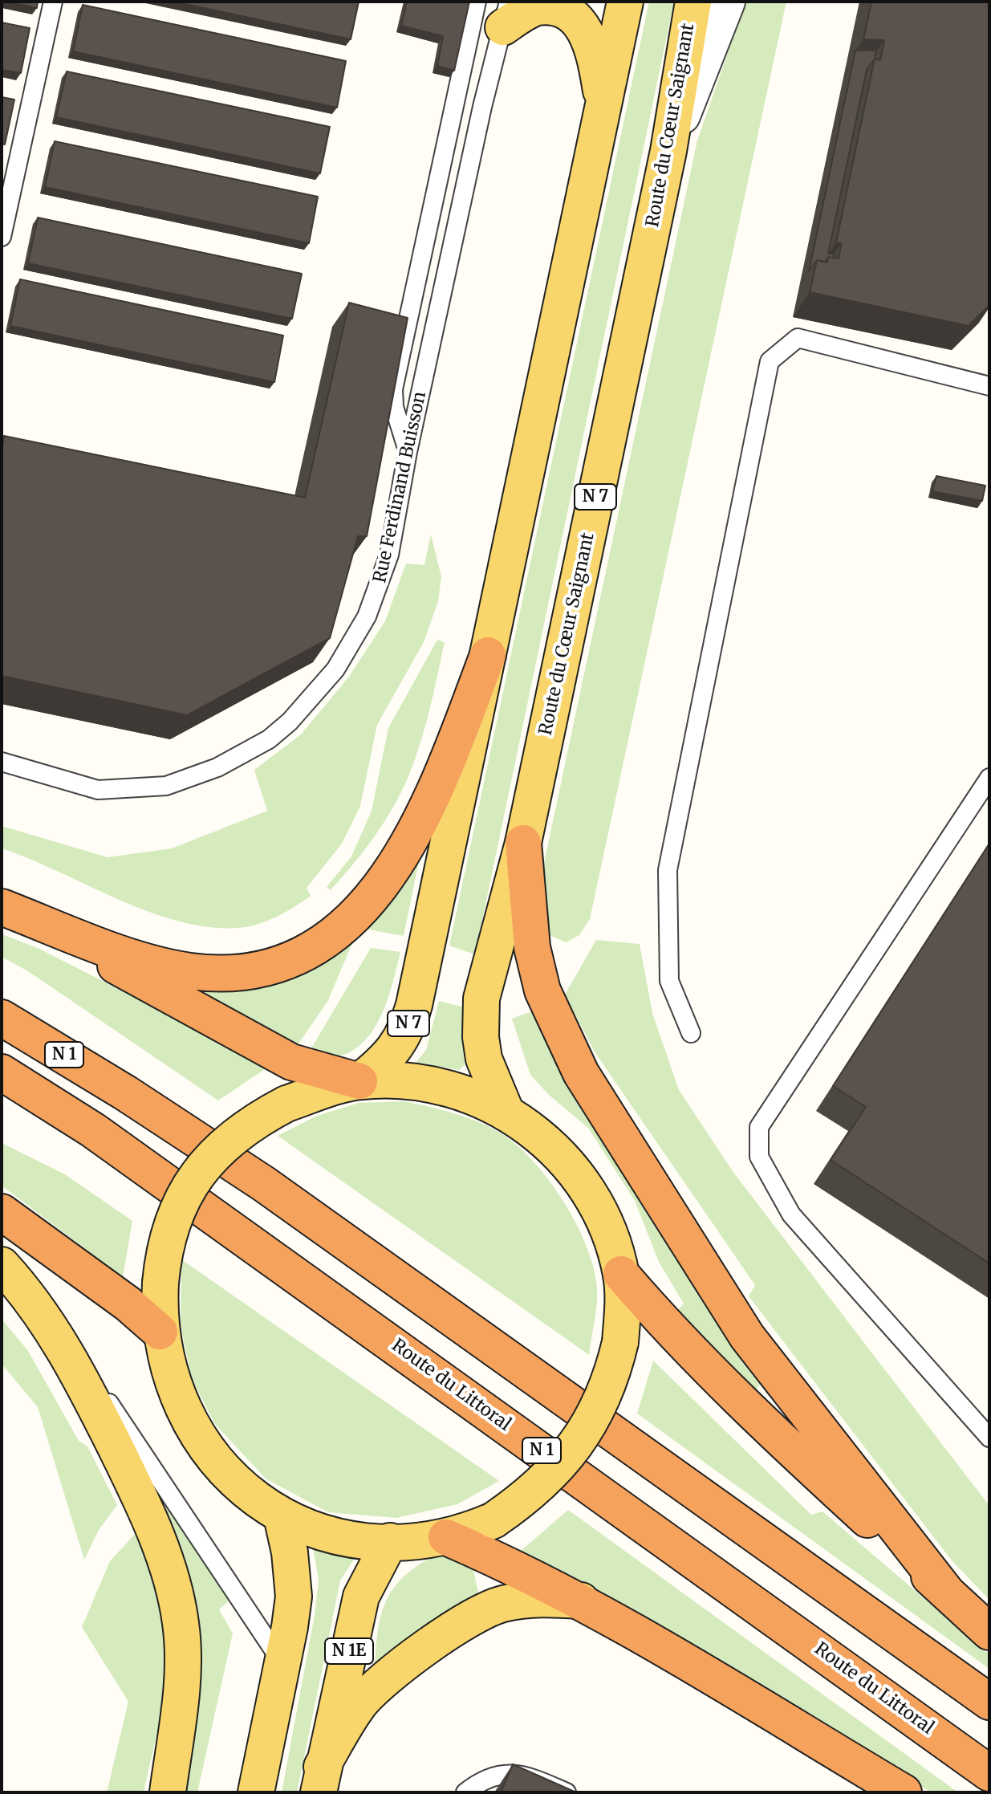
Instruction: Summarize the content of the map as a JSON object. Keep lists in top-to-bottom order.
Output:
{
  "streets": {
    "highway": ["N 1", "Route du Littoral"],
    "main road": ["Route du Cœur Saignant", "N 7", "N 1E"],
    "lane": ["Rue Ferdinand Buisson"]
  }
}
